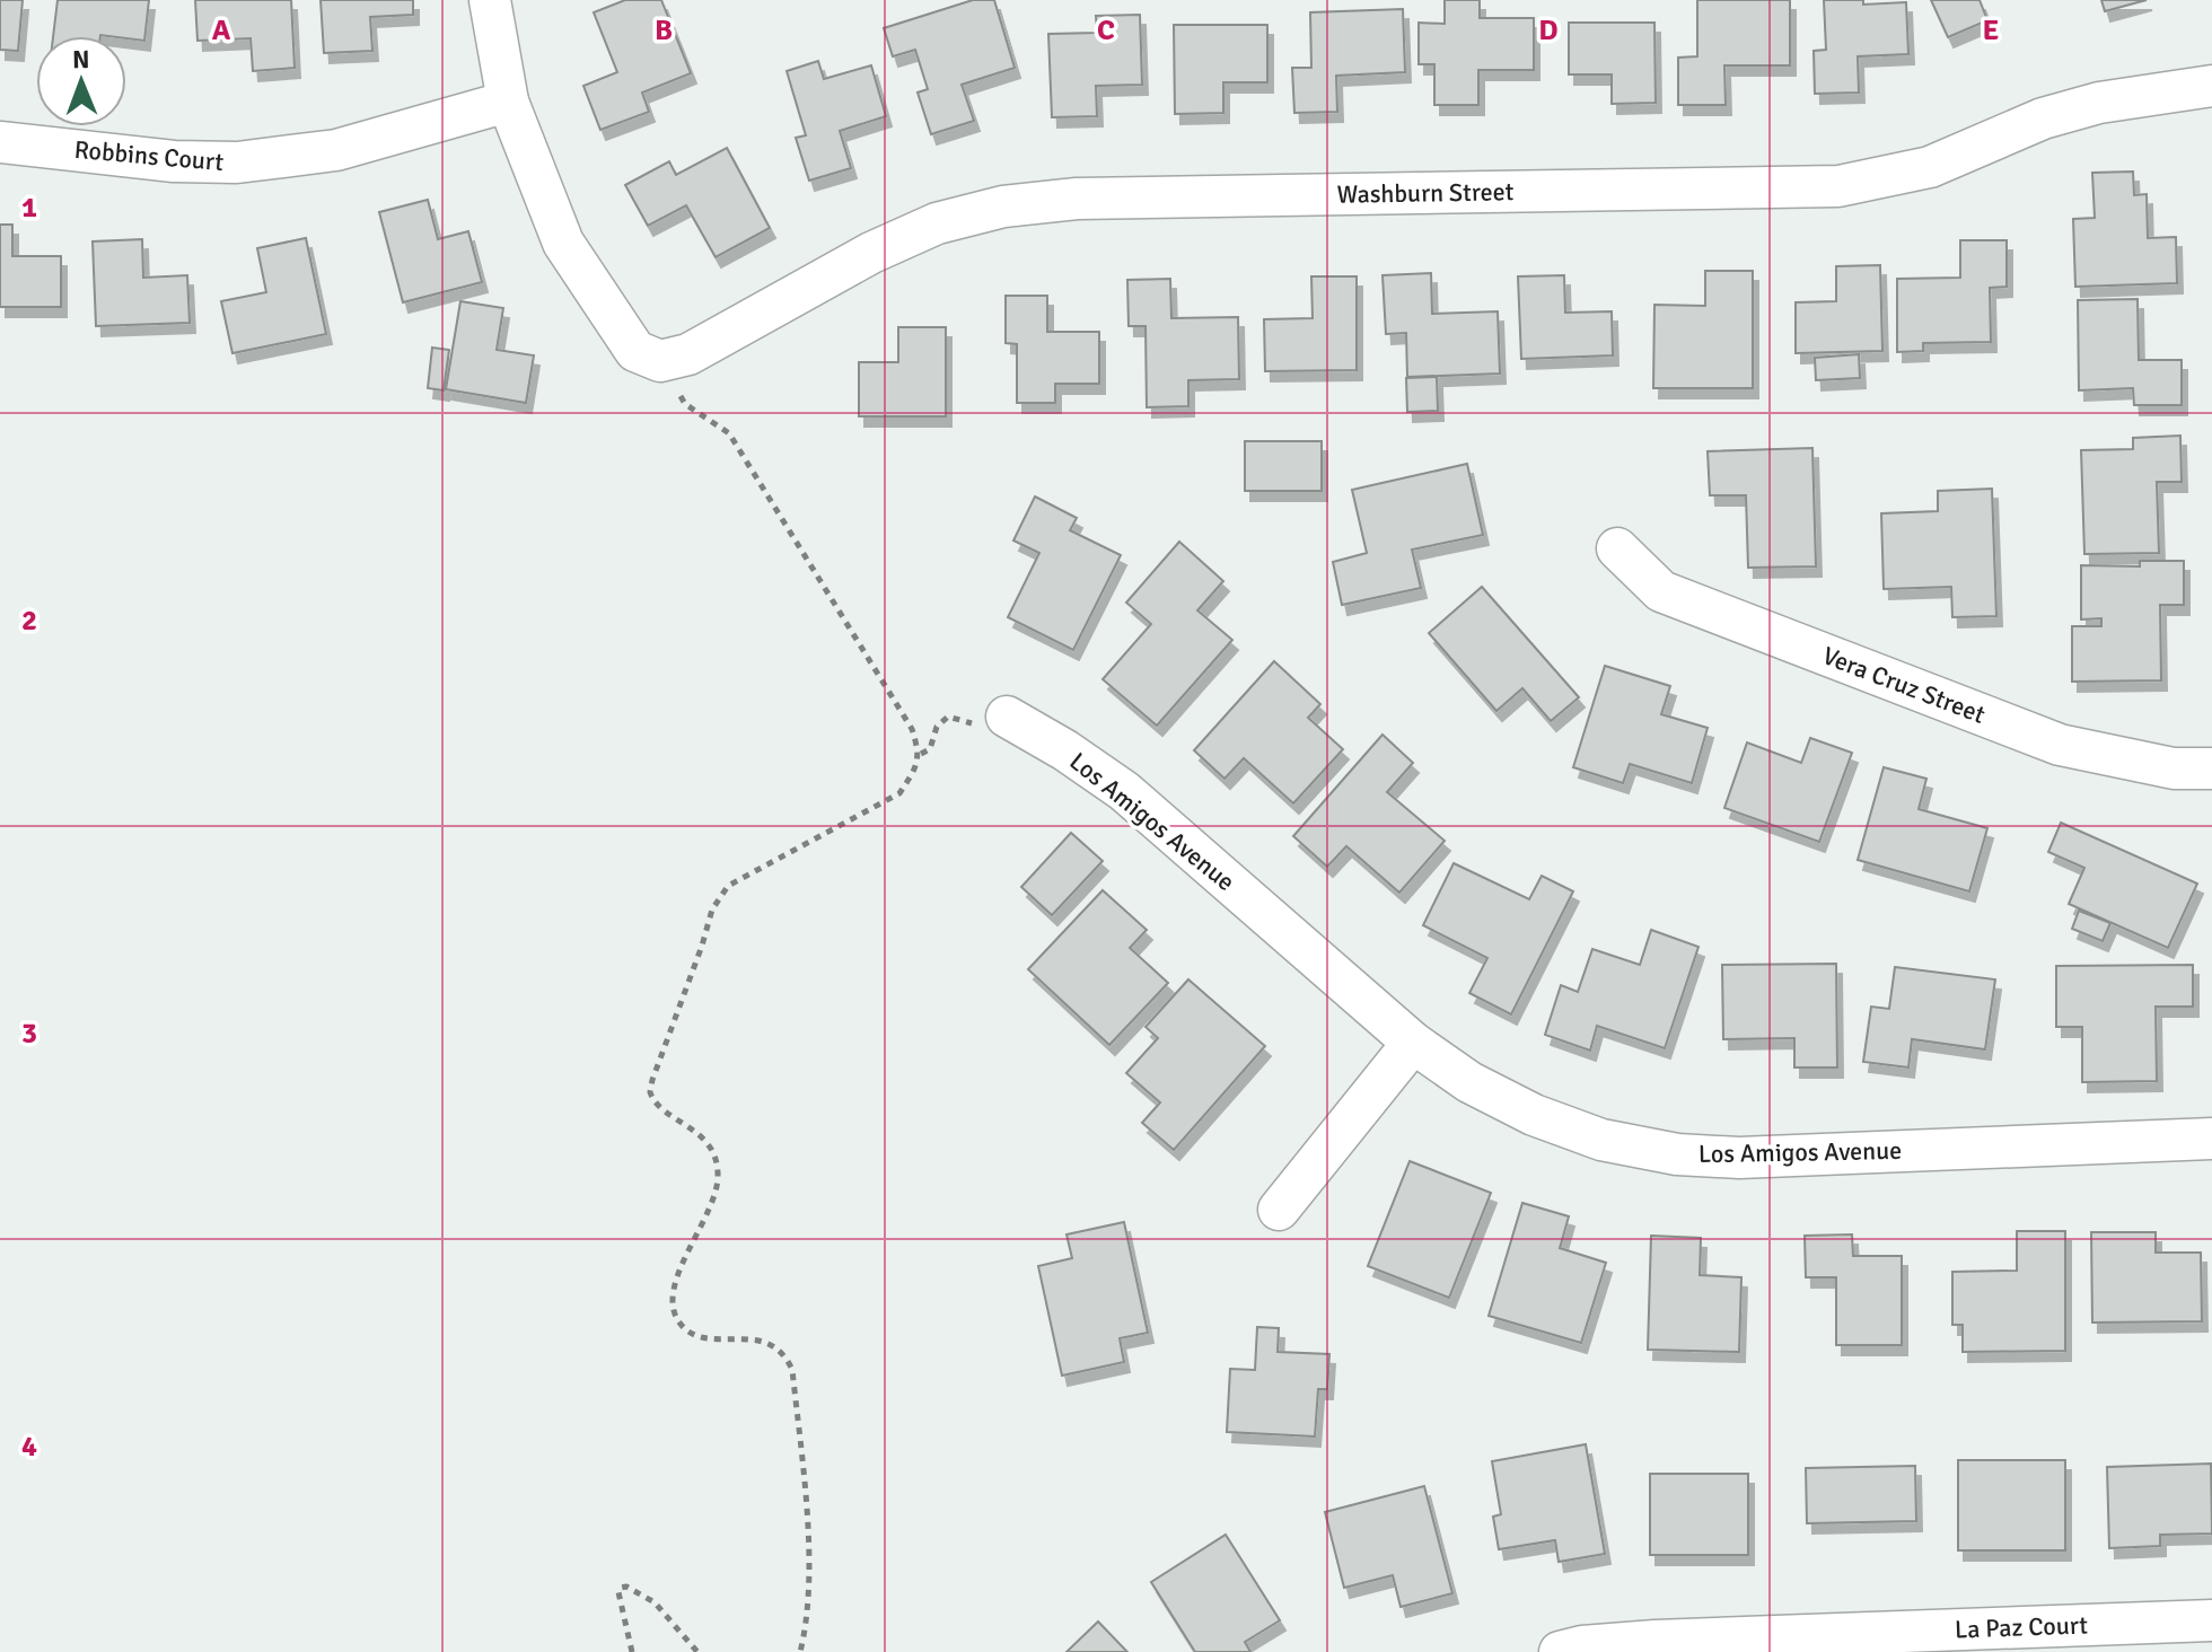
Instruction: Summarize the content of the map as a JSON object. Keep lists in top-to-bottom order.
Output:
{
  "streets": {
    "street": [
      "Robbins Court",
      "Washburn Street",
      "Vera Cruz Street",
      "Los Amigos Avenue",
      "La Paz Court"
    ]
  },
  "north": "top",
  "grid": {
    "columns": [
      "A",
      "B",
      "C",
      "D",
      "E"
    ],
    "rows": [
      "1",
      "2",
      "3",
      "4"
    ]
  }
}
